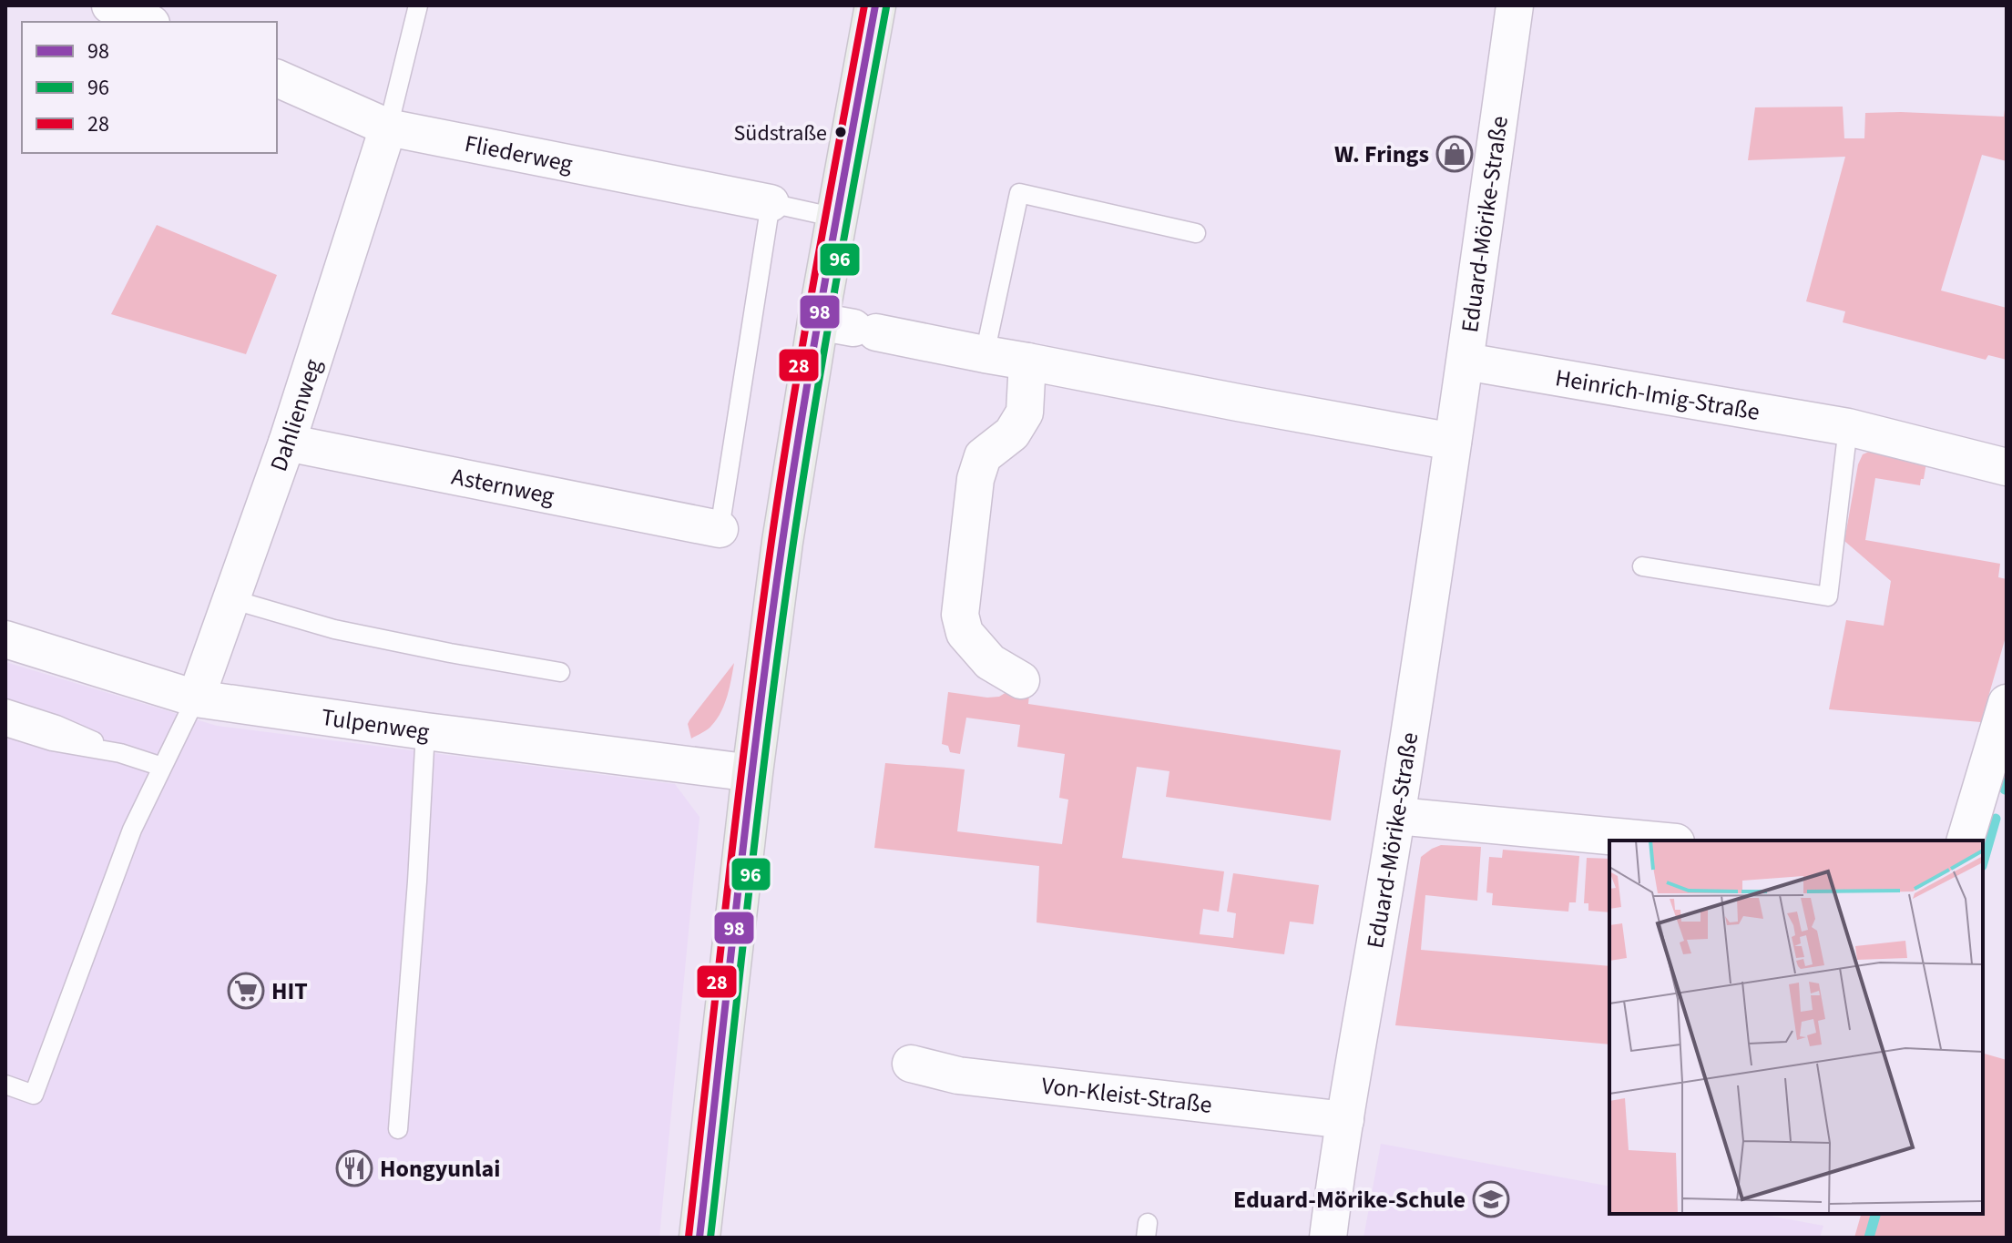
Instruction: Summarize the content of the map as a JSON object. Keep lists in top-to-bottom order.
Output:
{
  "streets": {
    "street": [
      "Fliederweg",
      "Eduard-Mörike-Straße",
      "Heinrich-Imig-Straße",
      "Dahlienweg",
      "Asternweg",
      "Tulpenweg",
      "Von-Kleist-Straße"
    ]
  },
  "crossings": [
    ["Fliederweg", "Dahlienweg"],
    ["Eduard-Mörike-Straße", "Heinrich-Imig-Straße"],
    ["Eduard-Mörike-Straße", "Von-Kleist-Straße"],
    ["Dahlienweg", "Asternweg"],
    ["Dahlienweg", "Tulpenweg"]
  ],
  "places": {
    "other": ["Südstraße"],
    "shop": ["W. Frings"],
    "supermarket": ["HIT"],
    "restaurant": ["Hongyunlai"],
    "school or university": ["Eduard-Mörike-Schule"]
  },
  "lines": ["transit line 98", "transit line 28", "transit line 96"],
  "legend": ["98", "96", "28"]
}
